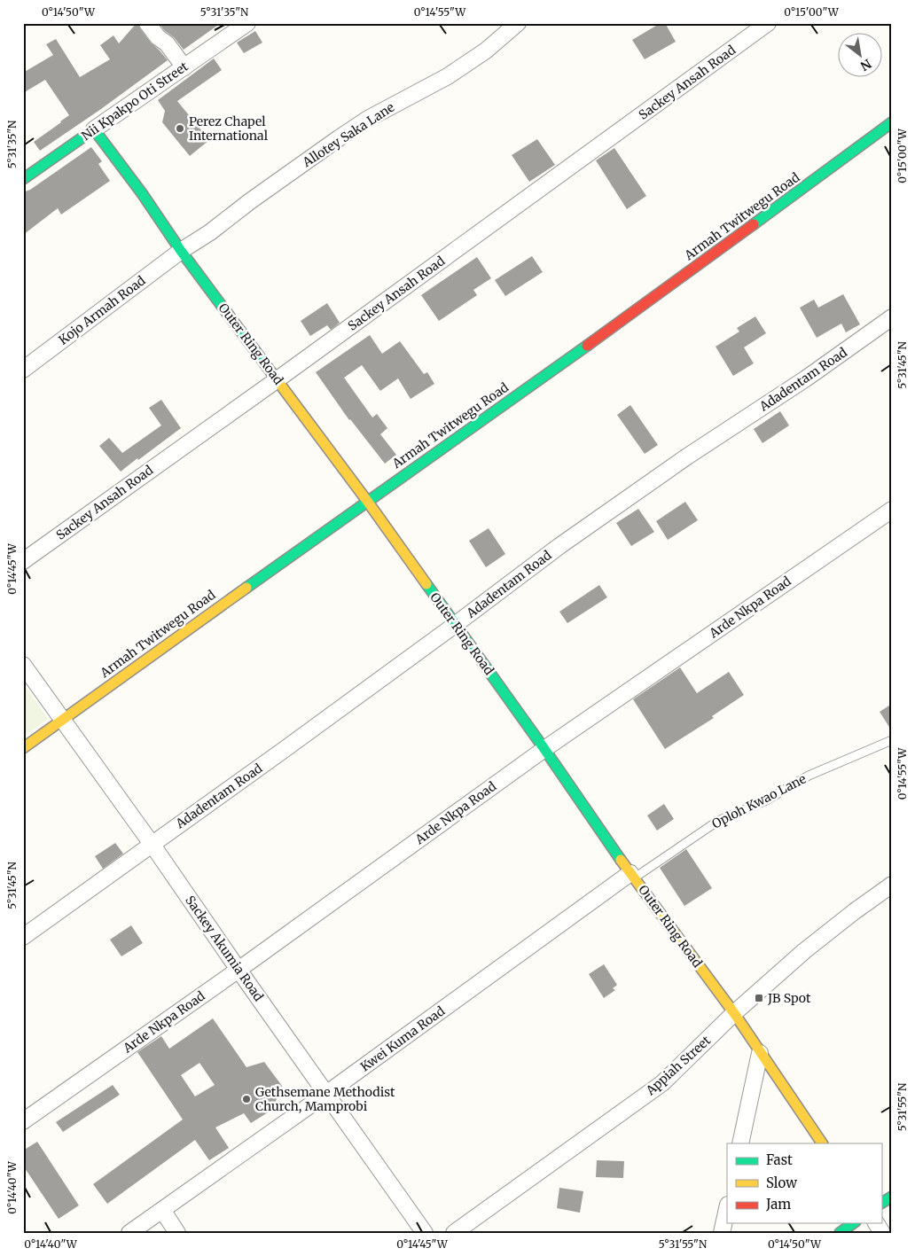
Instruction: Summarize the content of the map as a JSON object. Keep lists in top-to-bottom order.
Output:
{
  "streets": {
    "street": [
      "Sackey Ansah Road",
      "Nii Kpakpo Oti Street",
      "Allotey Saka Lane",
      "Armah Twitwegu Road",
      "Kojo Armah Road",
      "Outer Ring Road",
      "Adadentam Road",
      "Arde Nkpa Road",
      "Sackey Akumia Road",
      "Kwei Kuma Road",
      "Appiah Street"
    ],
    "lane": ["Oploh Kwao Lane"]
  },
  "crossings": [
    ["Sackey Ansah Road", "Outer Ring Road"],
    ["Nii Kpakpo Oti Street", "Outer Ring Road"],
    ["Allotey Saka Lane", "Kojo Armah Road"],
    ["Allotey Saka Lane", "Outer Ring Road"],
    ["Armah Twitwegu Road", "Outer Ring Road"],
    ["Armah Twitwegu Road", "Sackey Akumia Road"],
    ["Kojo Armah Road", "Outer Ring Road"],
    ["Outer Ring Road", "Adadentam Road"],
    ["Outer Ring Road", "Arde Nkpa Road"],
    ["Outer Ring Road", "Oploh Kwao Lane"],
    ["Outer Ring Road", "Kwei Kuma Road"],
    ["Outer Ring Road", "Appiah Street"],
    ["Adadentam Road", "Sackey Akumia Road"],
    ["Arde Nkpa Road", "Sackey Akumia Road"],
    ["Oploh Kwao Lane", "Kwei Kuma Road"],
    ["Sackey Akumia Road", "Kwei Kuma Road"]
  ],
  "places": {
    "other": ["Perez Chapel International", "Gethsemane Methodist Church, Mamprobi"],
    "transit": ["JB Spot"]
  },
  "legend": ["Fast", "Slow", "Jam"],
  "north": "bottom right",
  "coordinates": [
    "0°14'50\"W",
    "5°31'35\"N",
    "0°14'55\"W",
    "0°15'00\"W",
    "5°31'45\"N",
    "0°14'45\"W",
    "5°31'55\"N",
    "0°14'40\"W"
  ]
}
